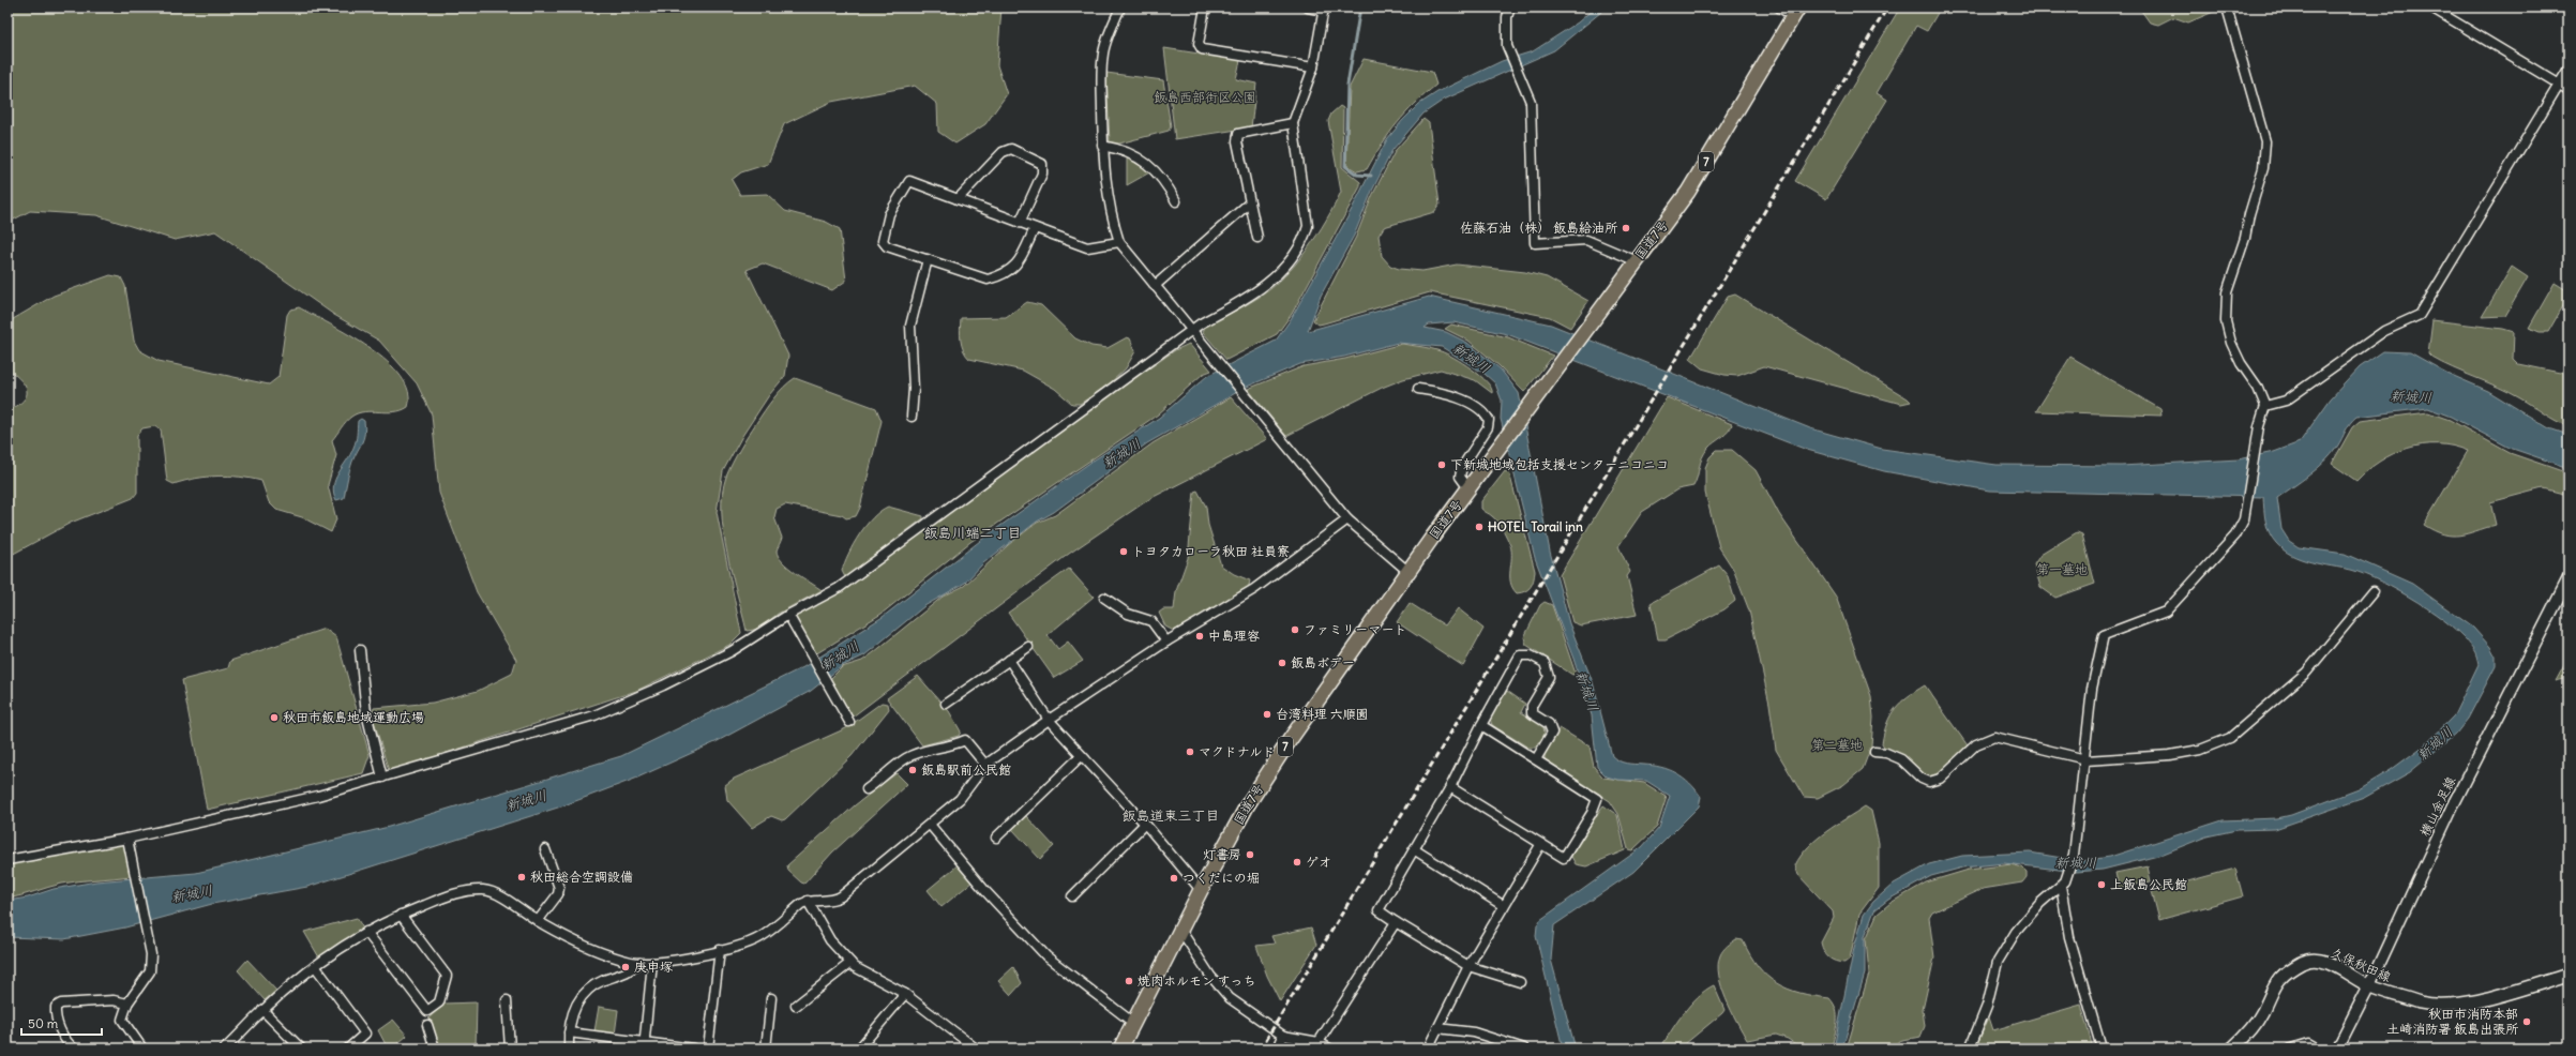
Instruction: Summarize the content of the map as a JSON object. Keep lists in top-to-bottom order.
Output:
{
  "streets": {
    "highway": ["7", "国道7号"],
    "main road": ["久保秋田線"],
    "street": ["横山金足線"]
  },
  "crossings": [
    ["横山金足線", "久保秋田線"]
  ],
  "districts": ["飯島川端二丁目", "飯島道東三丁目"],
  "water": ["新城川"],
  "parks": ["飯島西部街区公園", "第一墓地", "第二墓地"],
  "places": [
    "佐藤石油（株） 飯島給油所",
    "下新城地域包括支援センターニコニコ",
    "HOTEL Torail inn",
    "トヨタカローラ秋田 社員寮",
    "ファミリーマート",
    "中島理容",
    "飯島ボデー",
    "台湾料理 六順園",
    "秋田市飯島地域運動広場",
    "マクドナルド",
    "飯島駅前公民館",
    "灯書房",
    "ゲオ",
    "秋田総合空調設備",
    "つくだにの堀",
    "上飯島公民館",
    "庚申塚",
    "焼肉ホルモン すっち",
    "秋田市消防本部 土崎消防署 飯島出張所"
  ],
  "scale_bar": "50 m"
}
